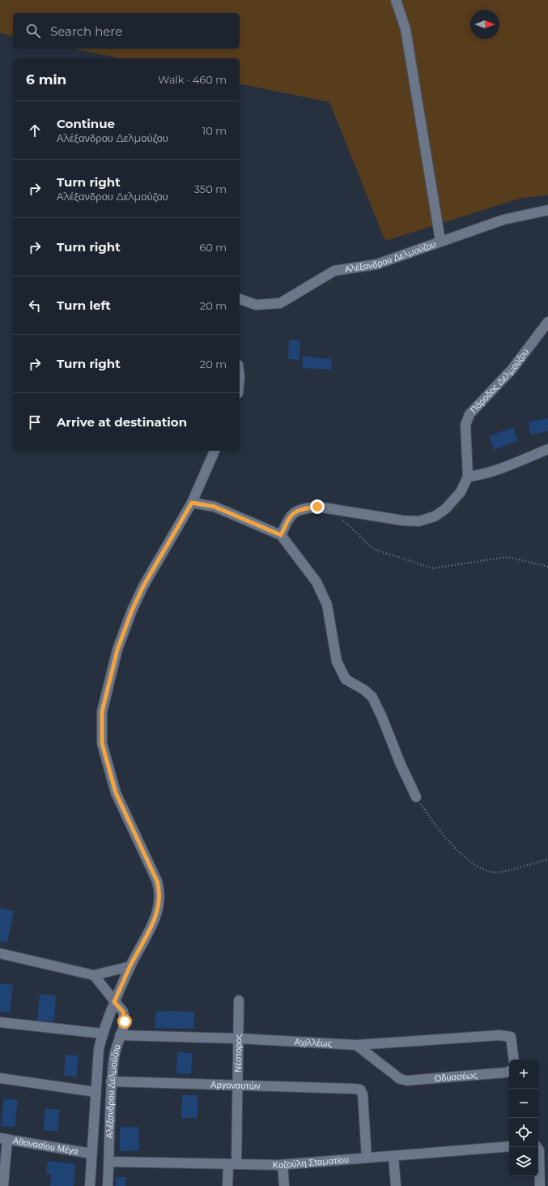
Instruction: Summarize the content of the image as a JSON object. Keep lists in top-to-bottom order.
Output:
{
  "streets": {
    "street": [
      "Αλέξανδρου Δελμούζου",
      "Πάροδος Δελμούζου",
      "Αχιλλέως",
      "Νέστορος",
      "Οδυσσέως",
      "Αργοναυτών",
      "Αθανασίου Μέγα",
      "Καζούλη Σταματίου"
    ]
  },
  "crossings": [
    ["Αλέξανδρου Δελμούζου", "Αχιλλέως"],
    ["Αλέξανδρου Δελμούζου", "Αργοναυτών"],
    ["Αλέξανδρου Δελμούζου", "Αθανασίου Μέγα"],
    ["Αλέξανδρου Δελμούζου", "Καζούλη Σταματίου"],
    ["Αχιλλέως", "Νέστορος"],
    ["Αχιλλέως", "Οδυσσέως"],
    ["Νέστορος", "Αργοναυτών"],
    ["Νέστορος", "Καζούλη Σταματίου"],
    ["Αργοναυτών", "Καζούλη Σταματίου"]
  ],
  "north": "right",
  "page": {
    "search": "Search here",
    "heading": ["6 min", "Walk · 460 m"],
    "list": [
      ["Continue", "Αλέξανδρου Δελμούζου", "10 m"],
      ["Turn right", "Αλέξανδρου Δελμούζου", "350 m"],
      ["Turn right", "60 m"],
      ["Turn left", "20 m"],
      ["Turn right", "20 m"],
      "Arrive at destination"
    ],
    "map_buttons": ["+", "−"]
  }
}
